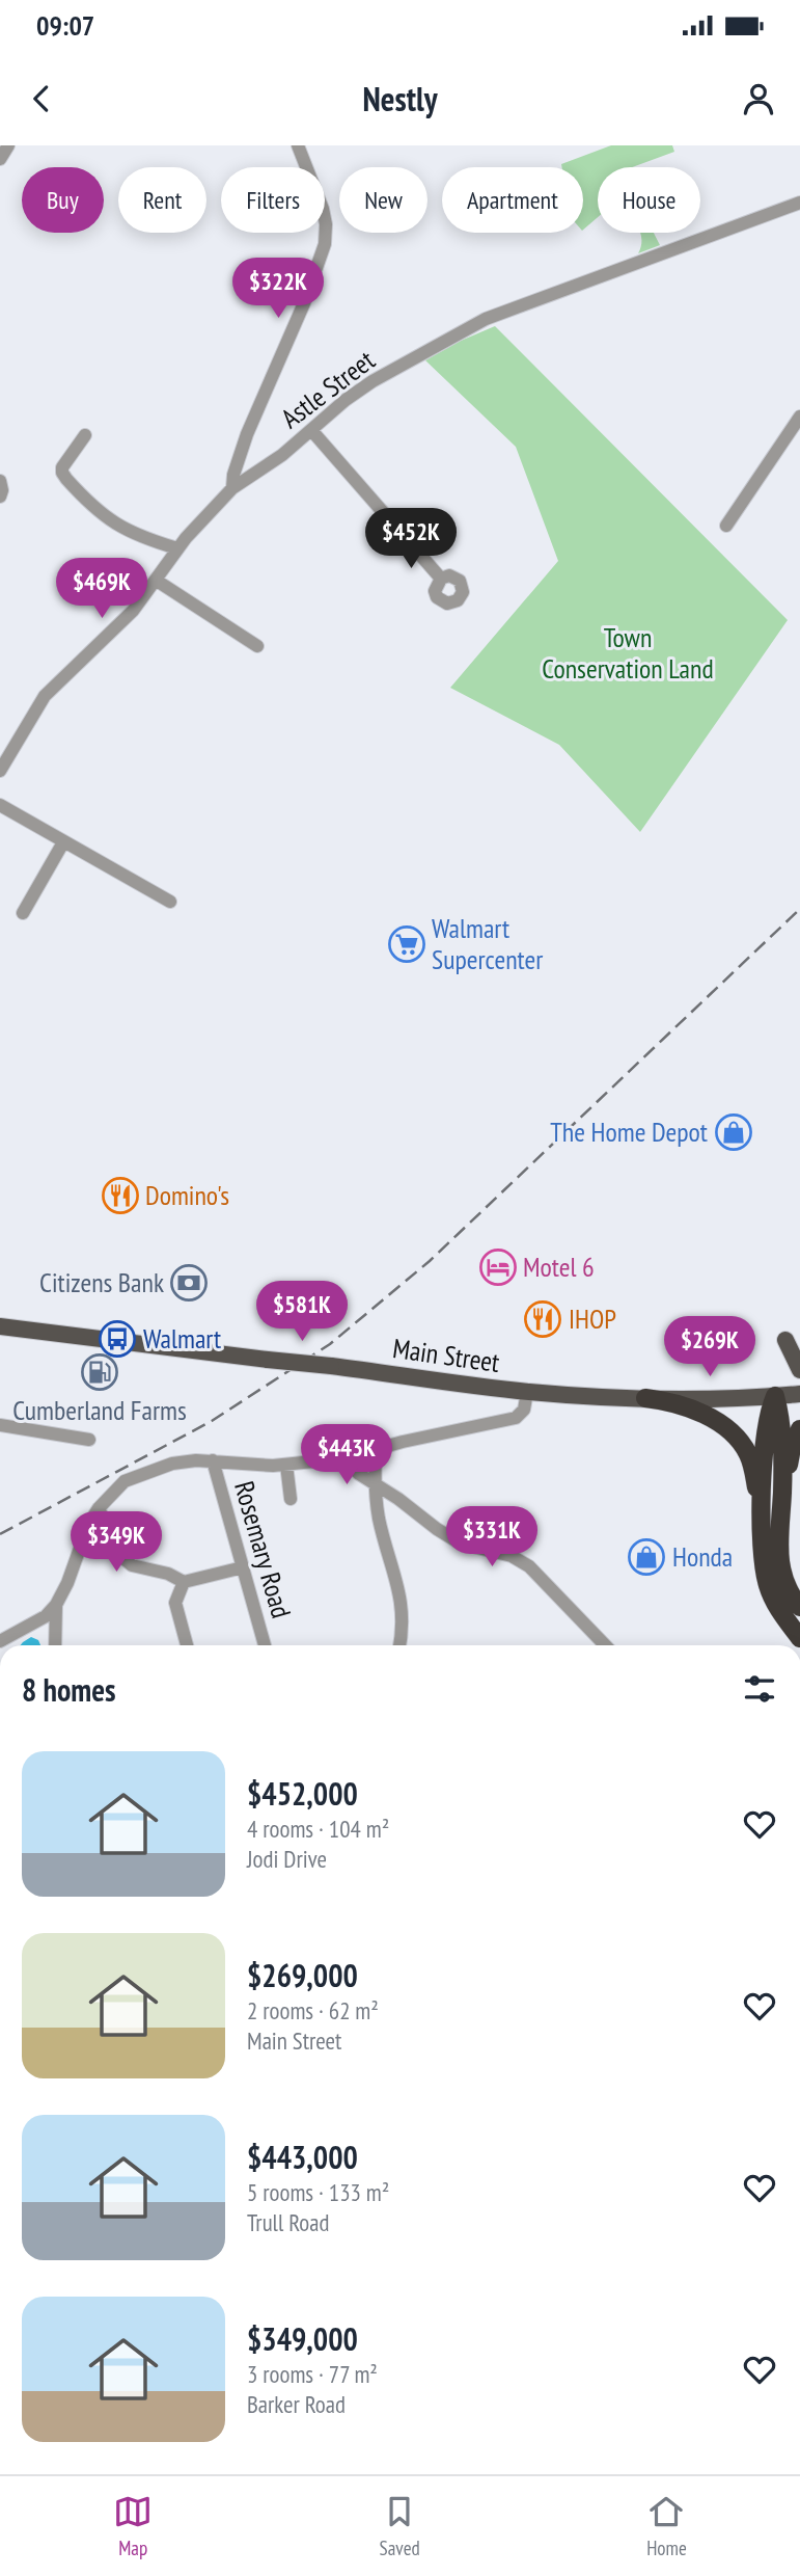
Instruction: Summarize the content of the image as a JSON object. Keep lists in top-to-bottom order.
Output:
{
  "streets": {
    "main road": ["Main Street"],
    "street": ["Astle Street", "Rosemary Road"]
  },
  "parks": ["Town Conservation Land"],
  "places": {
    "supermarket": ["Walmart Supercenter"],
    "shop": ["The Home Depot", "Honda"],
    "restaurant": ["Domino's", "IHOP"],
    "hotel": ["Motel 6"],
    "bank": ["Citizens Bank"],
    "bus stop": ["Walmart"],
    "fuel station": ["Cumberland Farms"]
  },
  "page": {
    "status": "09:07",
    "header": "Nestly",
    "chip": [
      "Buy",
      "Rent",
      "Filters",
      "New",
      "Apartment",
      "House"
    ],
    "price": [
      "$322K",
      "$452K",
      "$469K",
      "$581K",
      "$269K",
      "$443K",
      "$331K",
      "$349K"
    ],
    "heading": "8 homes",
    "list": [
      {
        "name": "$452,000",
        "note": "4 rooms · 104 m² · Jodi Drive"
      },
      {
        "name": "$269,000",
        "note": "2 rooms · 62 m² · Main Street"
      },
      {
        "name": "$443,000",
        "note": "5 rooms · 133 m² · Trull Road"
      },
      {
        "name": "$349,000",
        "note": "3 rooms · 77 m² · Barker Road"
      }
    ],
    "tabs": ["Map", "Saved", "Home"]
  }
}
